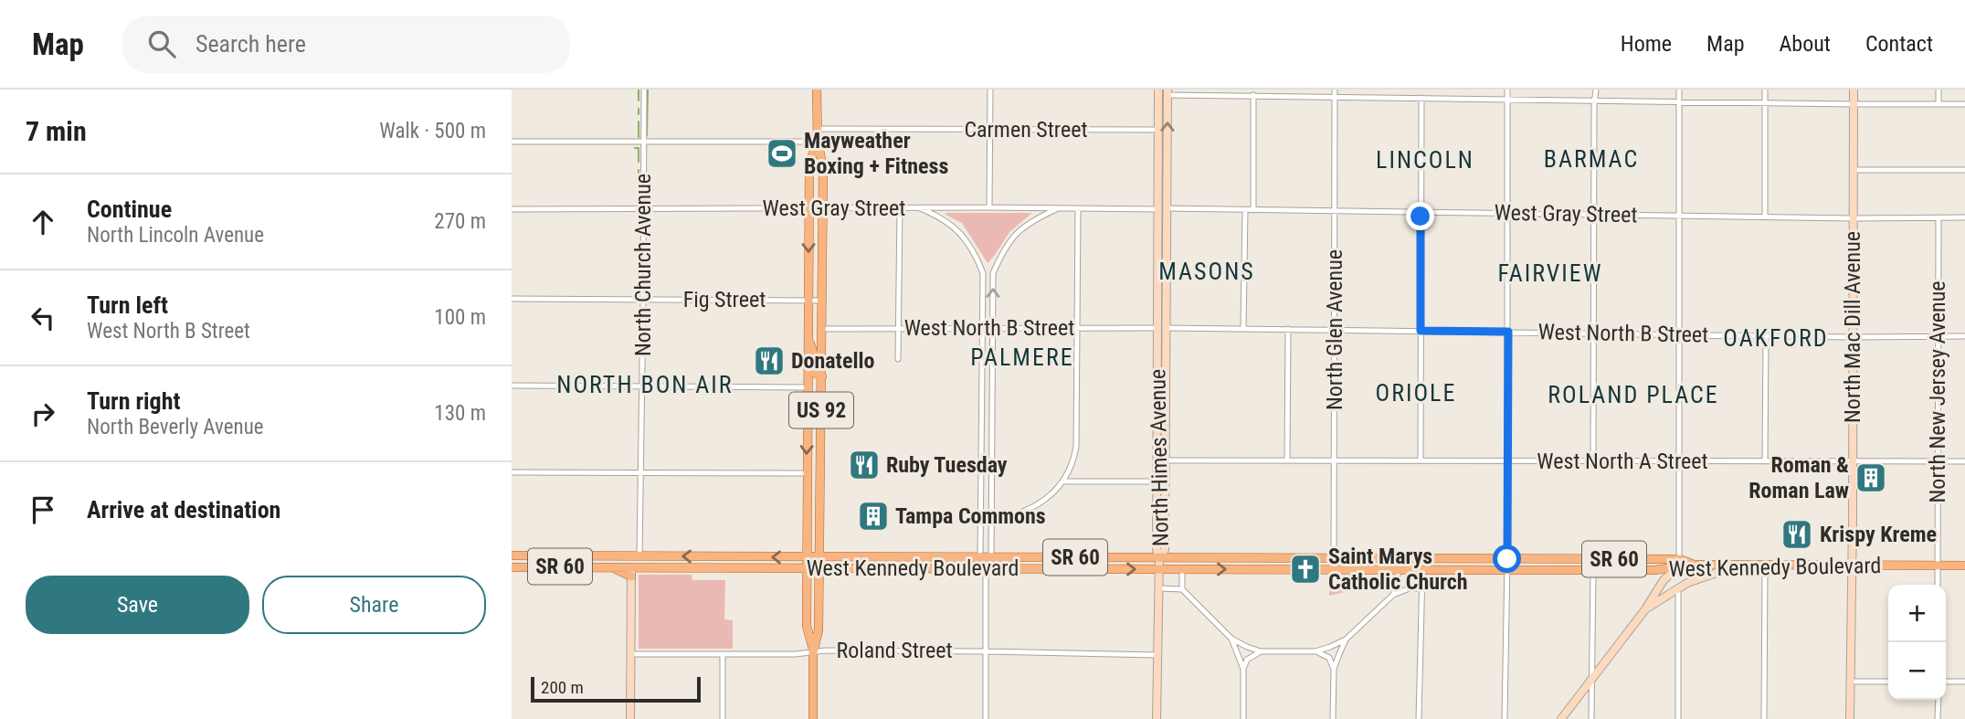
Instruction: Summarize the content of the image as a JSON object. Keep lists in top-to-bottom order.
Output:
{
  "streets": {
    "main road": ["US 92", "SR 60", "West Kennedy Boulevard"],
    "street": [
      "Carmen Street",
      "West Gray Street",
      "North Church Avenue",
      "Fig Street",
      "North Mac Dill Avenue",
      "West North B Street",
      "North Glen Avenue",
      "North New Jersey Avenue",
      "North Himes Avenue",
      "West North A Street",
      "Roland Street"
    ]
  },
  "crossings": [
    ["Carmen Street", "US 92"],
    ["Carmen Street", "North Himes Avenue"],
    ["West Gray Street", "North Church Avenue"],
    ["West Gray Street", "North Mac Dill Avenue"],
    ["West Gray Street", "North Glen Avenue"],
    ["West Gray Street", "North New Jersey Avenue"],
    ["West Gray Street", "US 92"],
    ["West Gray Street", "North Himes Avenue"],
    ["North Church Avenue", "Fig Street"],
    ["North Church Avenue", "West Kennedy Boulevard"],
    ["Fig Street", "US 92"],
    ["North Mac Dill Avenue", "West North B Street"],
    ["North Mac Dill Avenue", "West North A Street"],
    ["North Mac Dill Avenue", "West Kennedy Boulevard"],
    ["West North B Street", "North Glen Avenue"],
    ["West North B Street", "North New Jersey Avenue"],
    ["West North B Street", "US 92"],
    ["West North B Street", "North Himes Avenue"],
    ["North Glen Avenue", "West North A Street"],
    ["North Glen Avenue", "West Kennedy Boulevard"],
    ["North New Jersey Avenue", "West North A Street"],
    ["North New Jersey Avenue", "West Kennedy Boulevard"],
    ["US 92", "West Kennedy Boulevard"],
    ["US 92", "Roland Street"],
    ["North Himes Avenue", "West North A Street"],
    ["North Himes Avenue", "West Kennedy Boulevard"],
    ["SR 60", "West Kennedy Boulevard"]
  ],
  "districts": [
    "BARMAC",
    "LINCOLN",
    "MASONS",
    "FAIRVIEW",
    "OAKFORD",
    "PALMERE",
    "NORTH BON AIR",
    "ORIOLE",
    "ROLAND PLACE"
  ],
  "places": {
    "sports": ["Mayweather Boxing + Fitness"],
    "restaurant": ["Donatello", "Ruby Tuesday", "Krispy Kreme"],
    "building": ["Roman & Roman Law", "Tampa Commons"],
    "church": ["Saint Marys Catholic Church"]
  },
  "scale_bar": "200 m",
  "page": {
    "header": "Map",
    "search": "Search here",
    "nav": [
      "Home",
      "Map",
      "About",
      "Contact"
    ],
    "heading": ["7 min", "Walk · 500 m"],
    "list": [
      ["Continue", "North Lincoln Avenue", "270 m"],
      ["Turn left", "West North B Street", "100 m"],
      ["Turn right", "North Beverly Avenue", "130 m"],
      "Arrive at destination"
    ],
    "buttons": ["Save", "Share"],
    "map_buttons": ["+", "−"],
    "scale": "200 m"
  }
}
